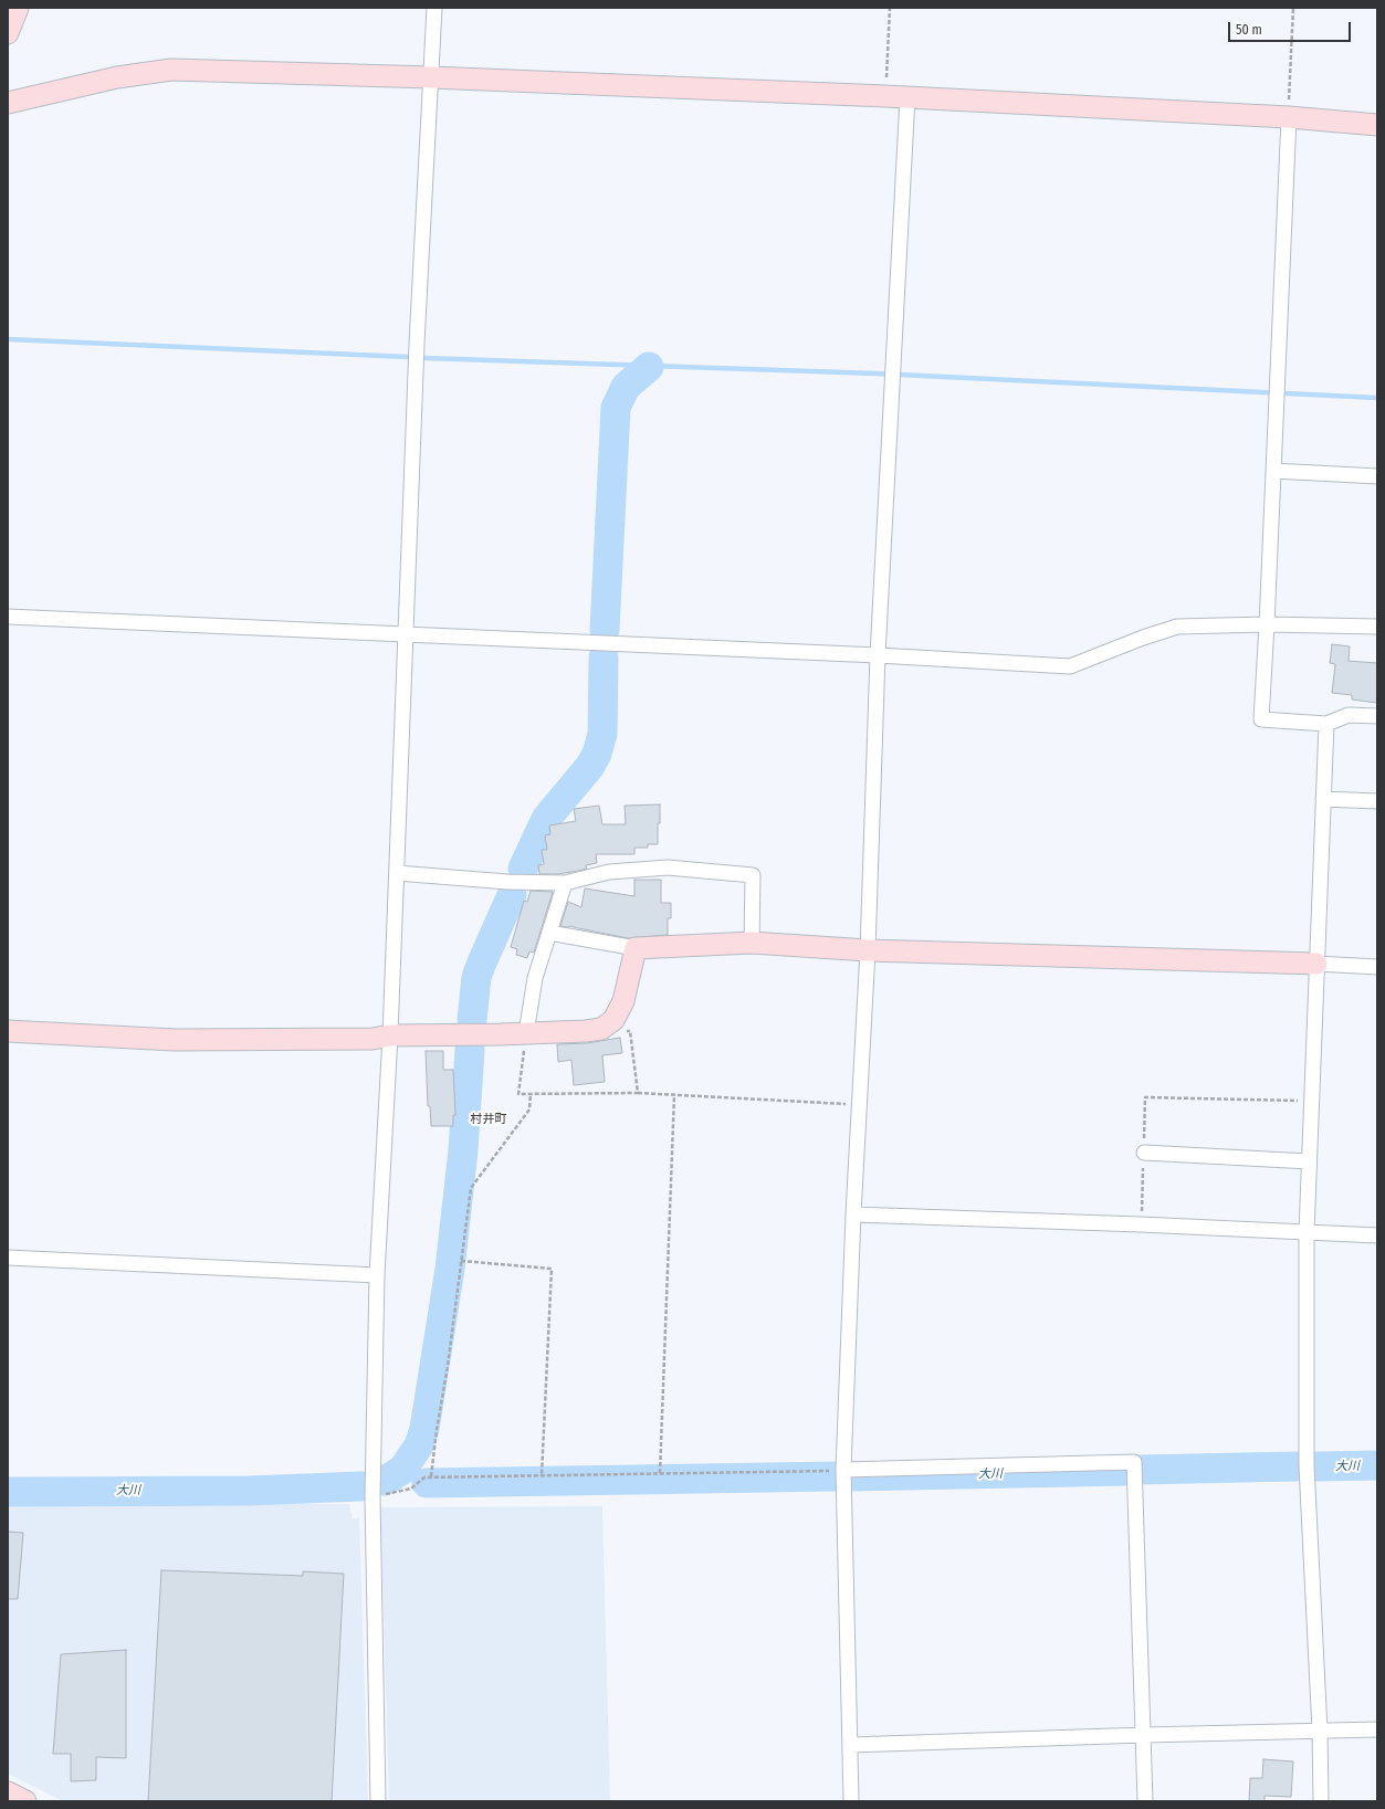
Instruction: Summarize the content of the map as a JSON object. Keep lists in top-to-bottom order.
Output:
{
  "districts": ["村井町"],
  "water": ["大川"],
  "scale_bar": "50 m"
}
